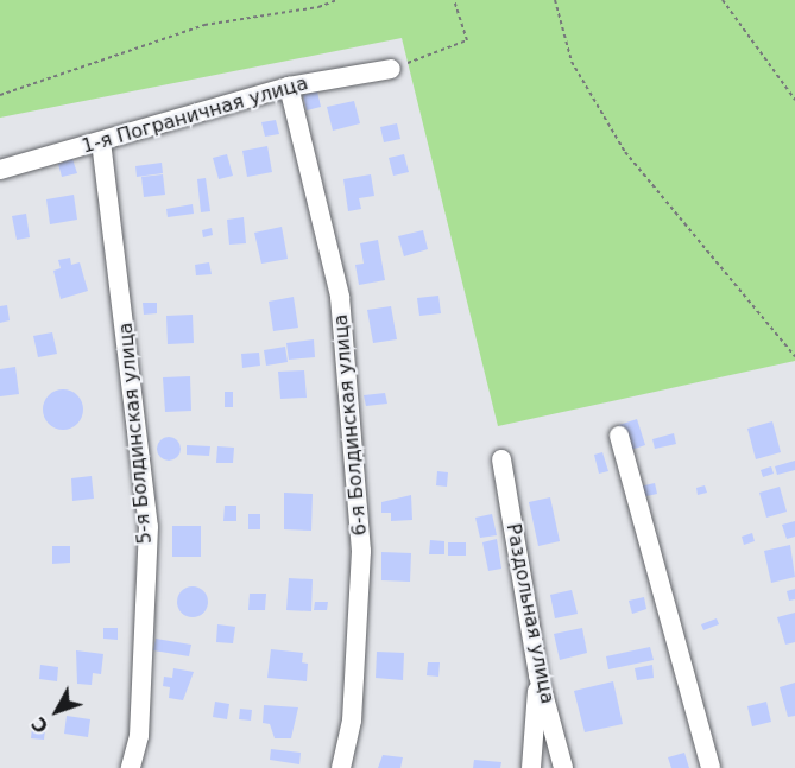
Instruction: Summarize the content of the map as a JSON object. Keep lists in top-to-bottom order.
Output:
{
  "streets": {
    "street": [
      "1-я Пограничная улица",
      "6-я Болдинская улица",
      "5-я Болдинская улица",
      "Раздольная улица"
    ]
  },
  "crossings": [
    ["1-я Пограничная улица", "6-я Болдинская улица"],
    ["1-я Пограничная улица", "5-я Болдинская улица"]
  ],
  "north": "bottom left"
}
